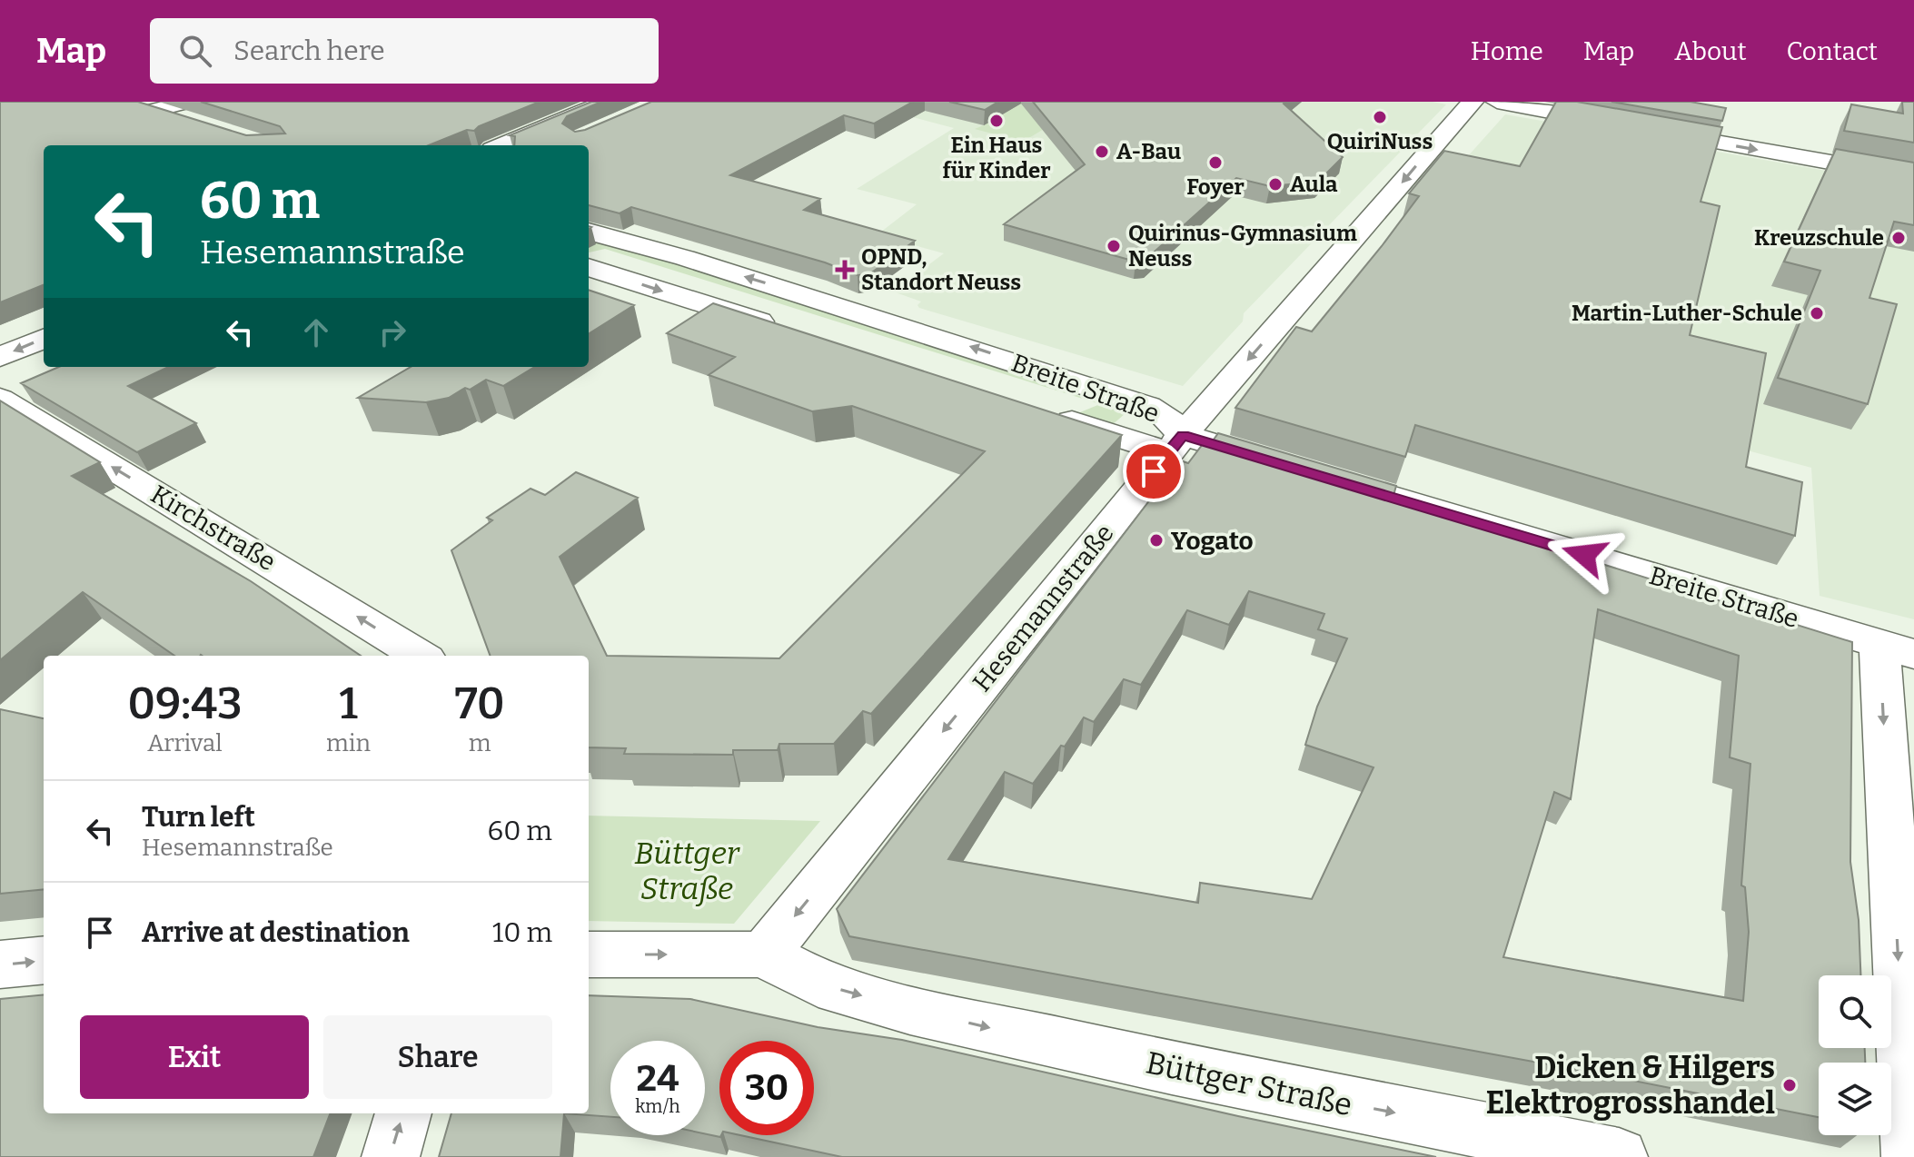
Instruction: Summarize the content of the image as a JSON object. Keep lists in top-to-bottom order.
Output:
{
  "streets": {
    "street": [
      "Breite Straße",
      "Kirchstraße",
      "Hesemannstraße",
      "Büttger Straße"
    ]
  },
  "crossings": [
    ["Breite Straße", "Hesemannstraße"],
    ["Hesemannstraße", "Büttger Straße"]
  ],
  "one_way": ["Kirchstraße", "Hesemannstraße", "Büttger Straße"],
  "parks": ["Büttger Straße"],
  "places": {
    "other": [
      "QuiriNuss",
      "Ein Haus für Kinder",
      "A-Bau",
      "Foyer",
      "Aula",
      "Kreuzschule",
      "Quirinus-Gymnasium Neuss",
      "Martin-Luther-Schule",
      "Yogato",
      "Dicken & Hilgers Elektrogrosshandel"
    ],
    "health": ["OPND, Standort Neuss"]
  },
  "page": {
    "header": "Map",
    "search": "Search here",
    "nav": [
      "Home",
      "Map",
      "About",
      "Contact"
    ],
    "turn": ["60 m", "Hesemannstraße"],
    "eta": [
      "09:43",
      "Arrival",
      "1",
      "min",
      "70",
      "m"
    ],
    "list": [
      {
        "name": "Turn left",
        "note": "Hesemannstraße",
        "value": "60 m"
      },
      {
        "name": "Arrive at destination",
        "value": "10 m"
      }
    ],
    "buttons": ["Exit", "Share"],
    "speed": "24 km/h",
    "limit": "30"
  }
}
